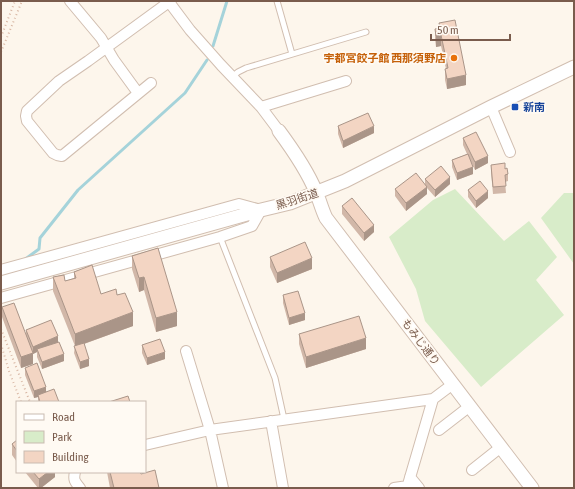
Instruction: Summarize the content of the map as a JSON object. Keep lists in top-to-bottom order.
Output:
{
  "streets": {
    "street": ["黒羽街道", "もみじ通り"]
  },
  "crossings": [
    ["黒羽街道", "もみじ通り"]
  ],
  "places": {
    "other": ["宇都宮餃子館 西那須野店"],
    "transit": ["新南"]
  },
  "legend": ["Road", "Park", "Building"],
  "scale_bar": "50 m"
}
